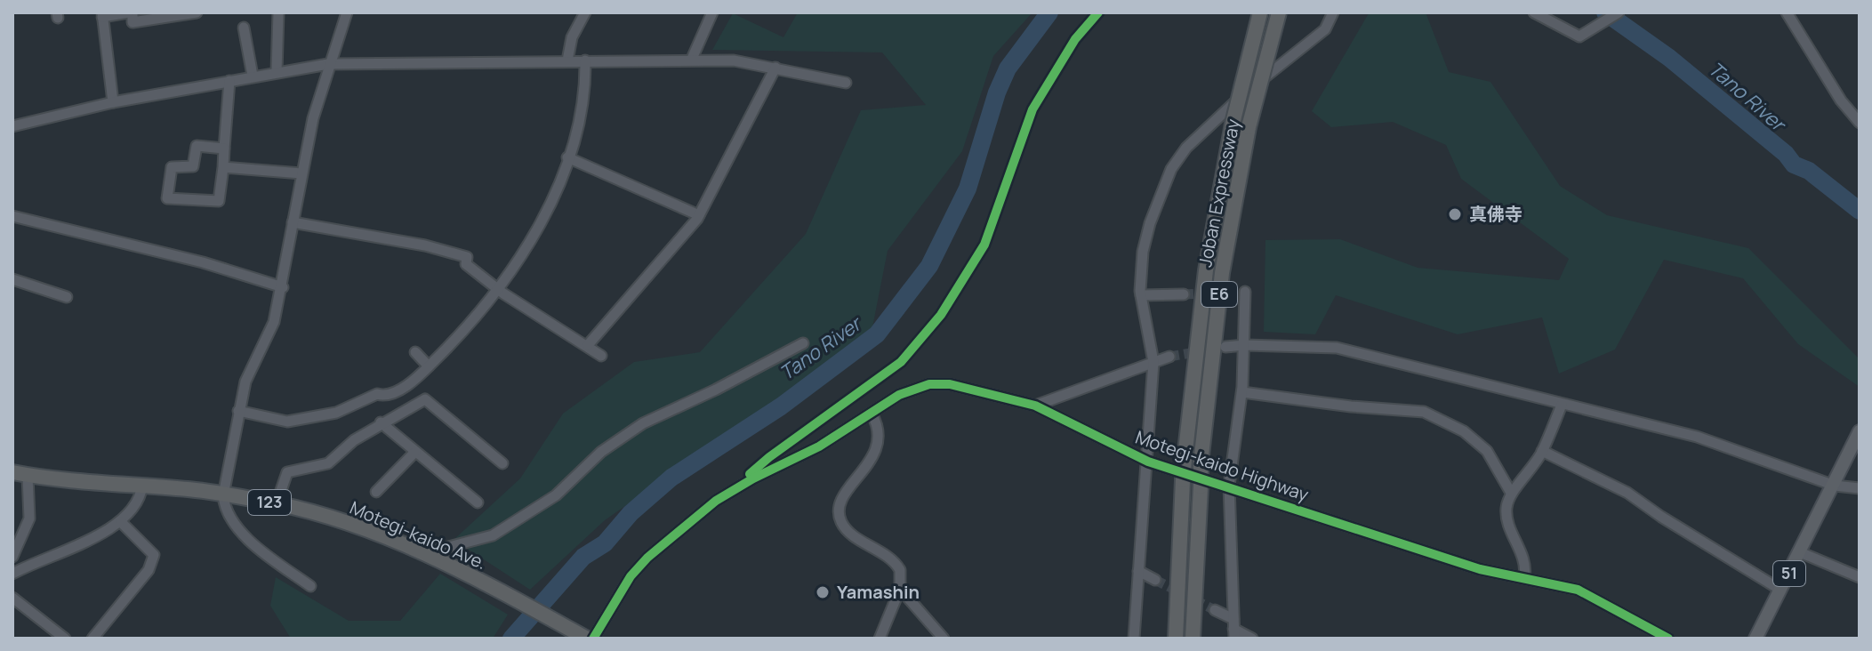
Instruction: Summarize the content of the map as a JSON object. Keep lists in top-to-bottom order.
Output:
{
  "streets": {
    "highway": [
      "Joban Expressway",
      "E6",
      "123",
      "Motegi-kaido Ave."
    ],
    "main road": ["51"],
    "street": ["Motegi-kaido Highway"]
  },
  "water": ["Tano River"],
  "places": ["真佛寺", "Yamashin"]
}
